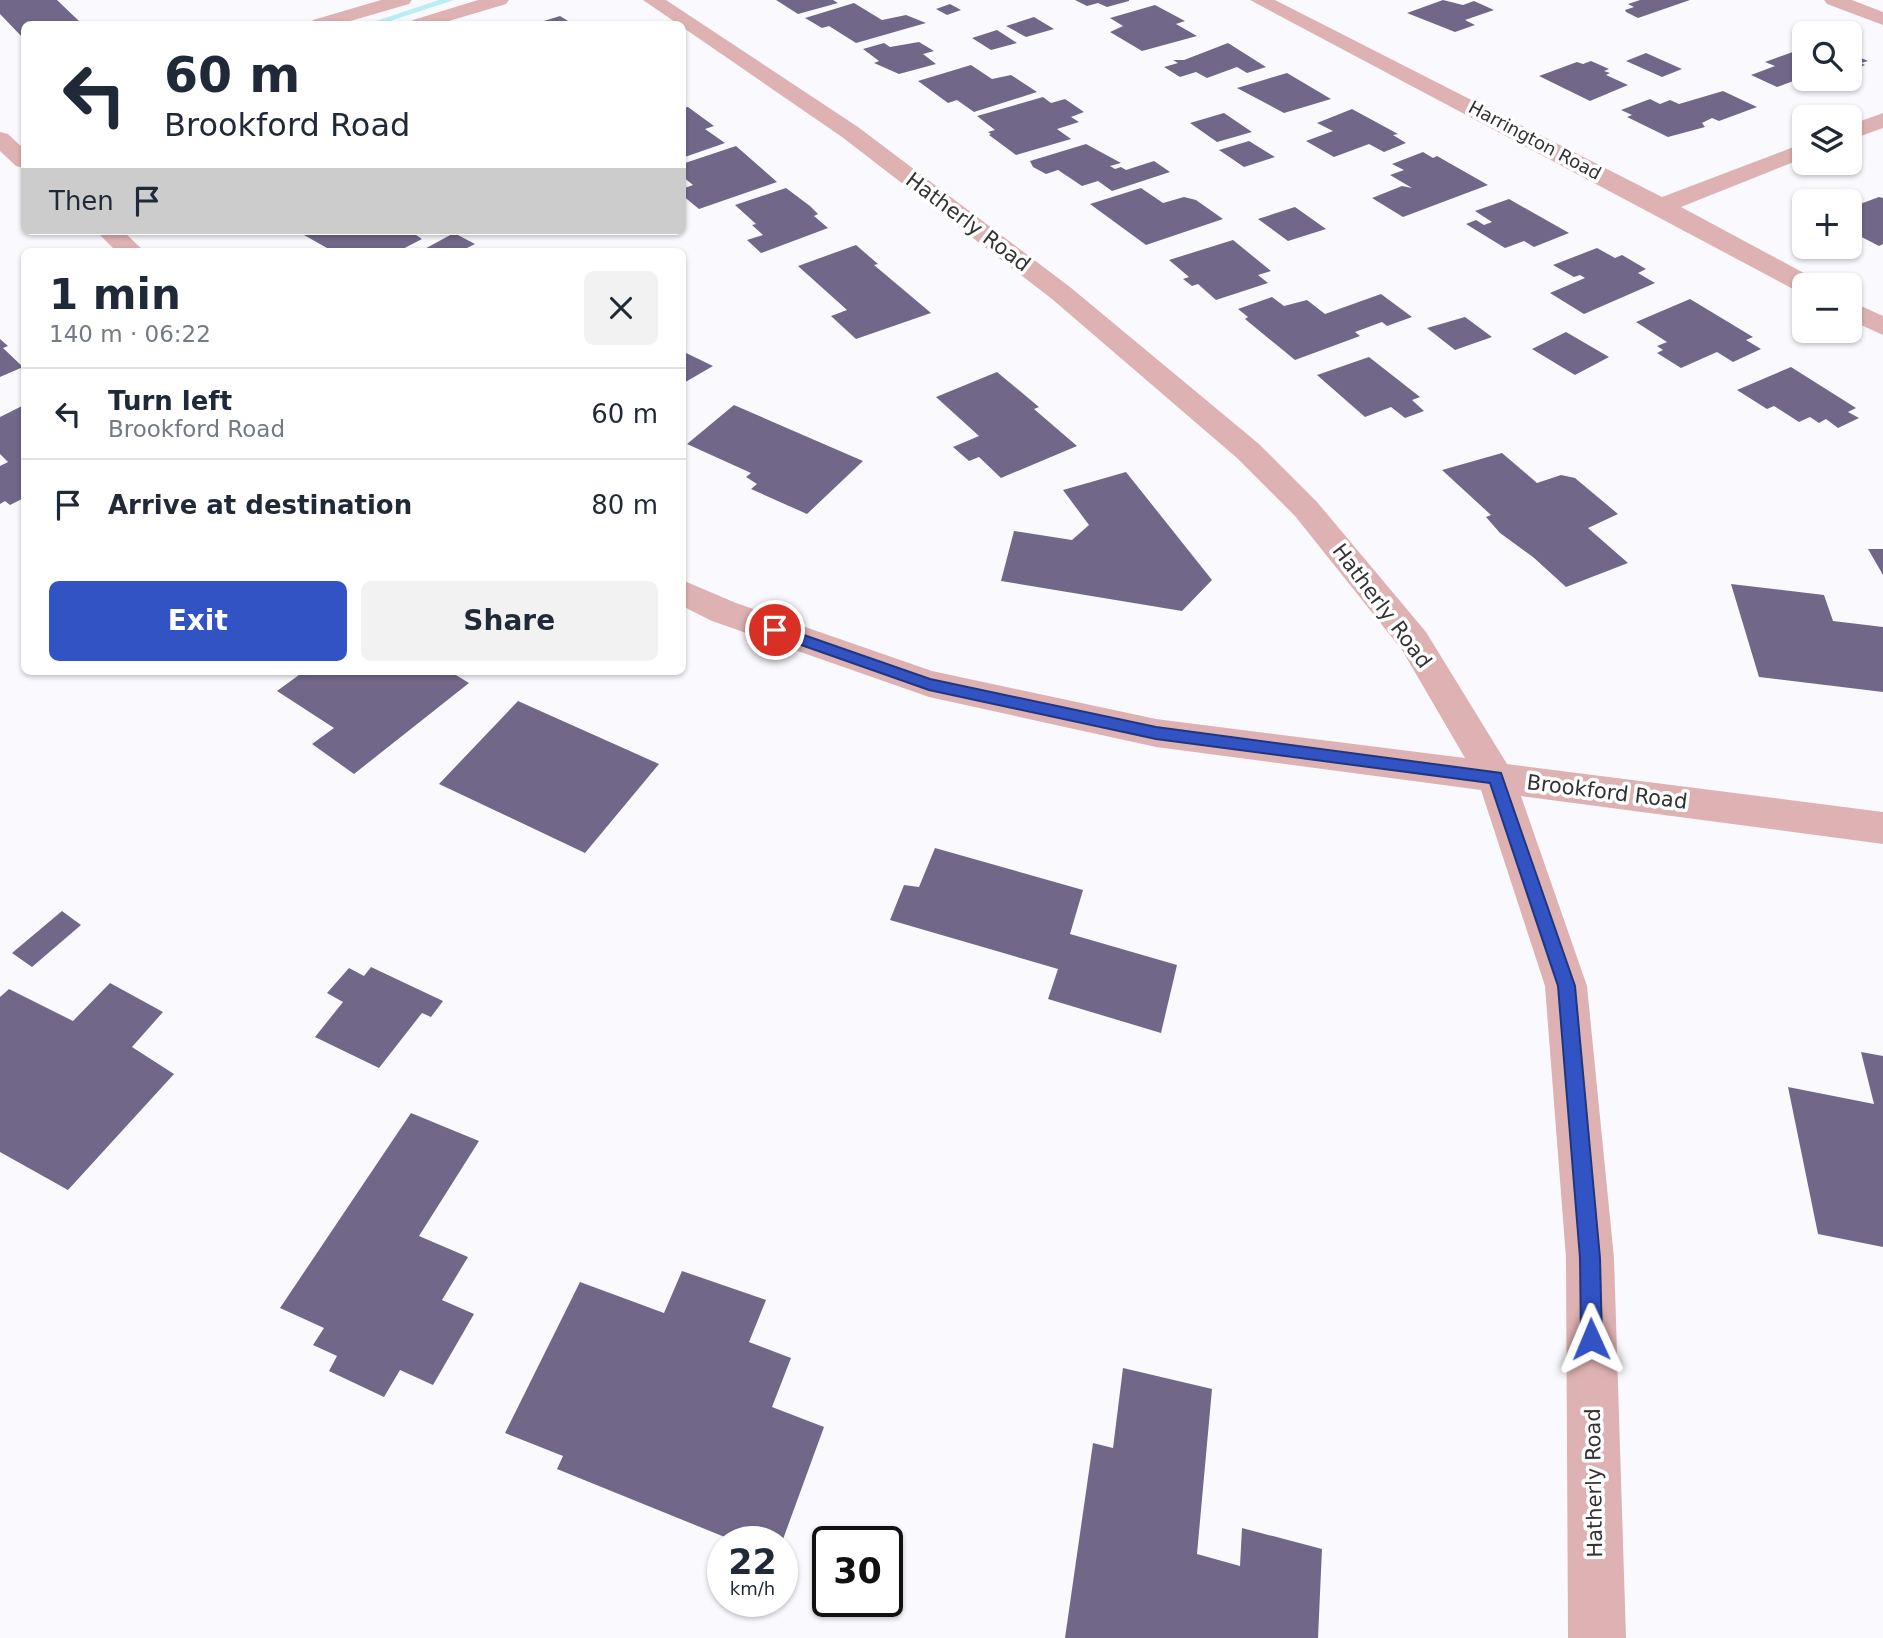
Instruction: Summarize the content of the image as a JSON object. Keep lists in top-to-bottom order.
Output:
{
  "streets": {
    "street": ["Harrington Road", "Hatherly Road", "Brookford Road"]
  },
  "crossings": [
    ["Hatherly Road", "Brookford Road"]
  ],
  "page": {
    "map_buttons": ["+", "−"],
    "turn": ["60 m", "Brookford Road"],
    "then": "Then",
    "heading": ["1 min", "140 m · 06:22"],
    "list": [
      {
        "name": "Turn left",
        "note": "Brookford Road",
        "value": "60 m"
      },
      {
        "name": "Arrive at destination",
        "value": "80 m"
      }
    ],
    "buttons": ["Exit", "Share"],
    "speed": "22 km/h",
    "limit": "30"
  }
}
